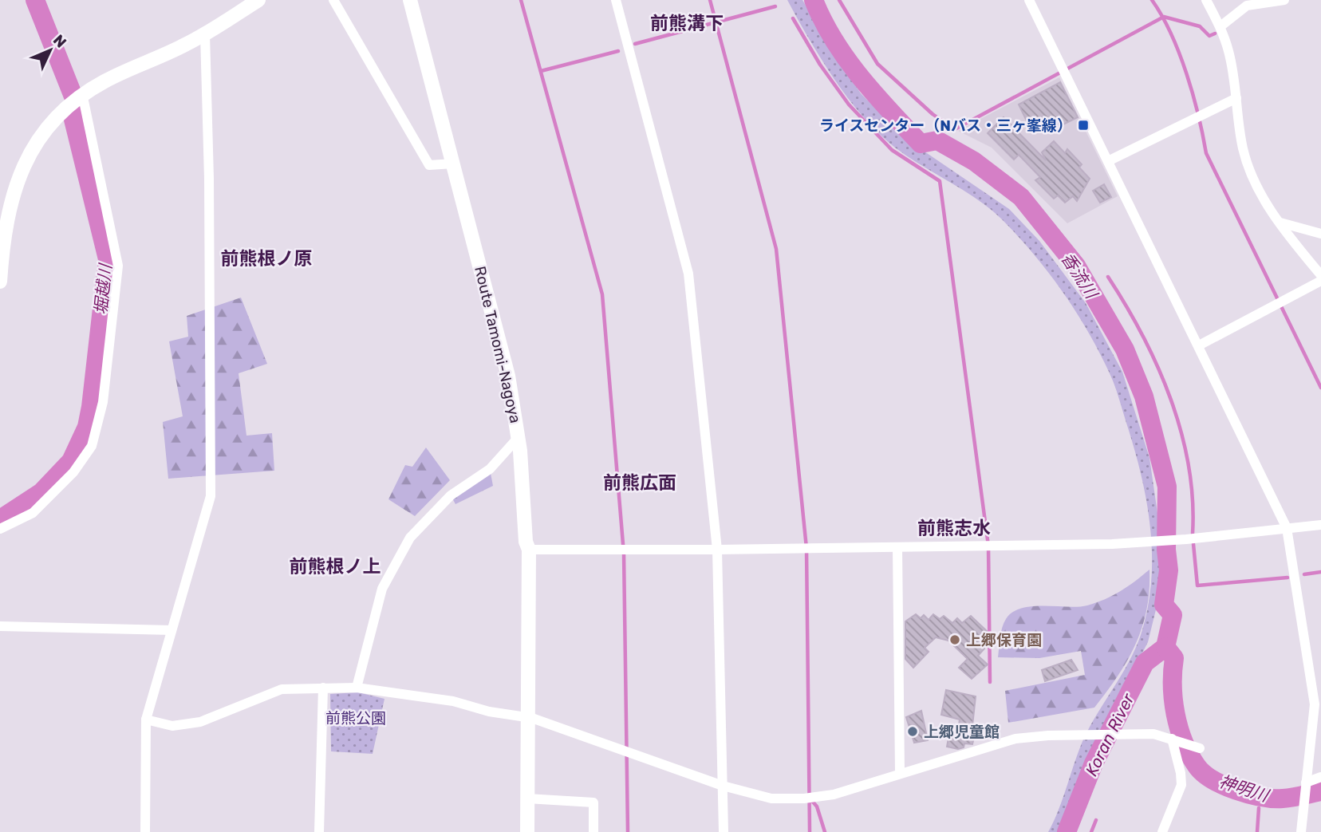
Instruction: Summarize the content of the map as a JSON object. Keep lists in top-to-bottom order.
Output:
{
  "streets": {
    "main road": ["Route Tamomi-Nagoya"]
  },
  "districts": [
    "前熊溝下",
    "前熊根ノ原",
    "前熊広面",
    "前熊志水",
    "前熊根ノ上"
  ],
  "water": [
    "香流川",
    "堀越川",
    "Koran River",
    "神明川"
  ],
  "parks": ["前熊公園"],
  "places": {
    "transit": ["ライスセンター（Nバス・三ヶ峯線）"],
    "other": ["上郷保育園", "上郷児童館"]
  },
  "north": "top right"
}
